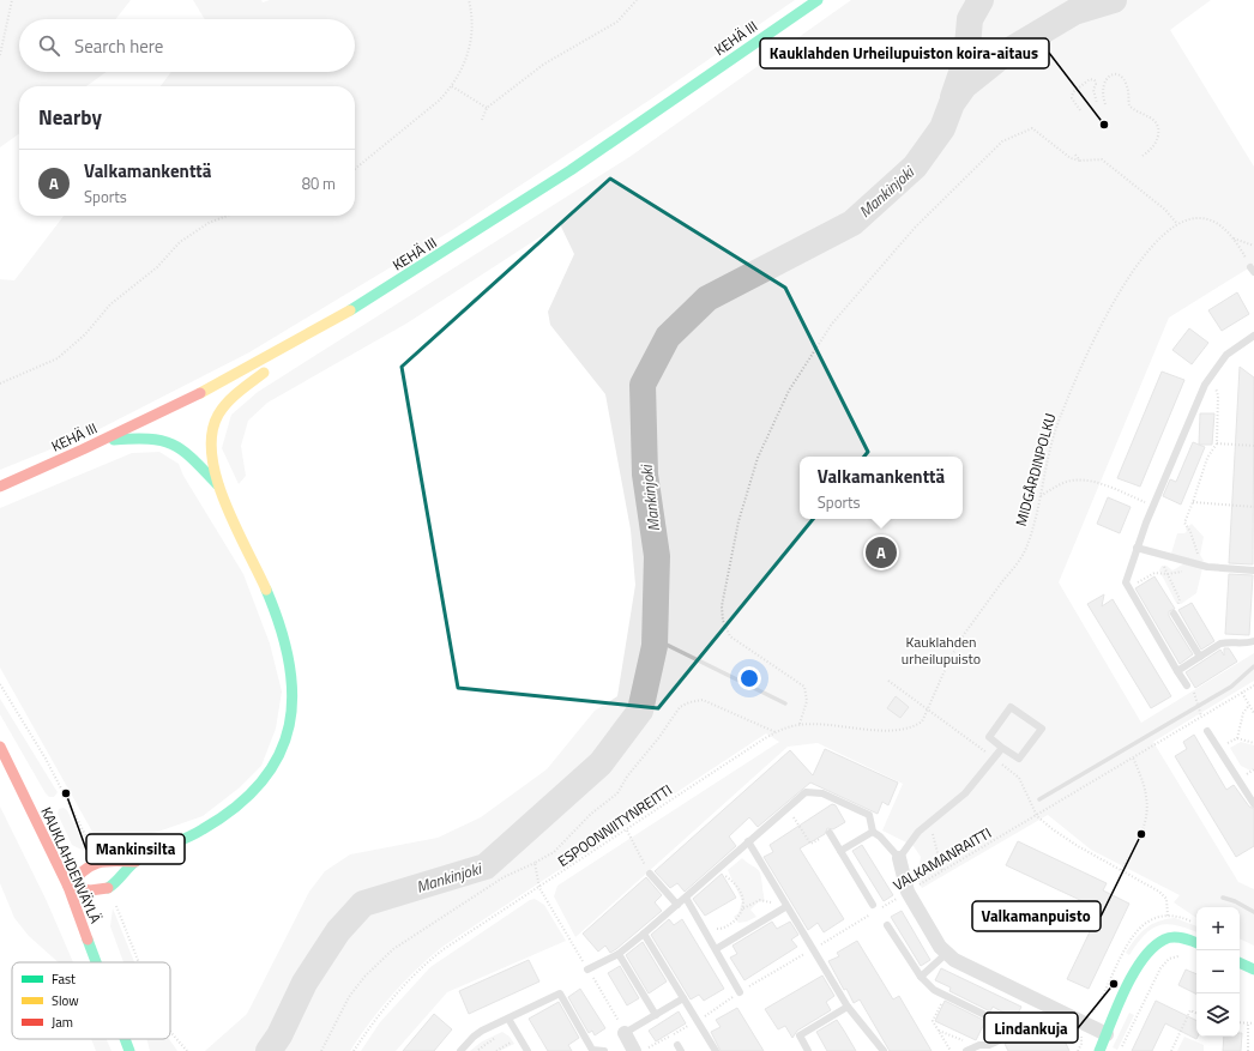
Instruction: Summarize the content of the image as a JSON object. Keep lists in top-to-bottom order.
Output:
{
  "streets": {
    "main road": ["KEHÄ III", "KAUKLAHDENVÄYLÄ"],
    "path": ["MIDGÅRDINPOLKU", "ESPOONNIITYNREITTI", "VALKAMANRAITTI"]
  },
  "crossings": [
    ["MIDGÅRDINPOLKU", "ESPOONNIITYNREITTI"]
  ],
  "water": ["Mankinjoki"],
  "parks": ["Kauklahden urheilupuisto"],
  "places": [
    "Kauklahden Urheilupuiston koira-aitaus",
    "Mankinsilta",
    "Valkamanpuisto",
    "Lindankuja"
  ],
  "legend": ["Fast", "Slow", "Jam"],
  "page": {
    "search": "Search here",
    "heading": "Nearby",
    "list": [
      {
        "mark": "A",
        "name": "Valkamankenttä",
        "note": "Sports",
        "value": "80 m"
      }
    ],
    "popup": ["Valkamankenttä", "Sports"],
    "pins": "A",
    "map_buttons": ["+", "−"]
  }
}
